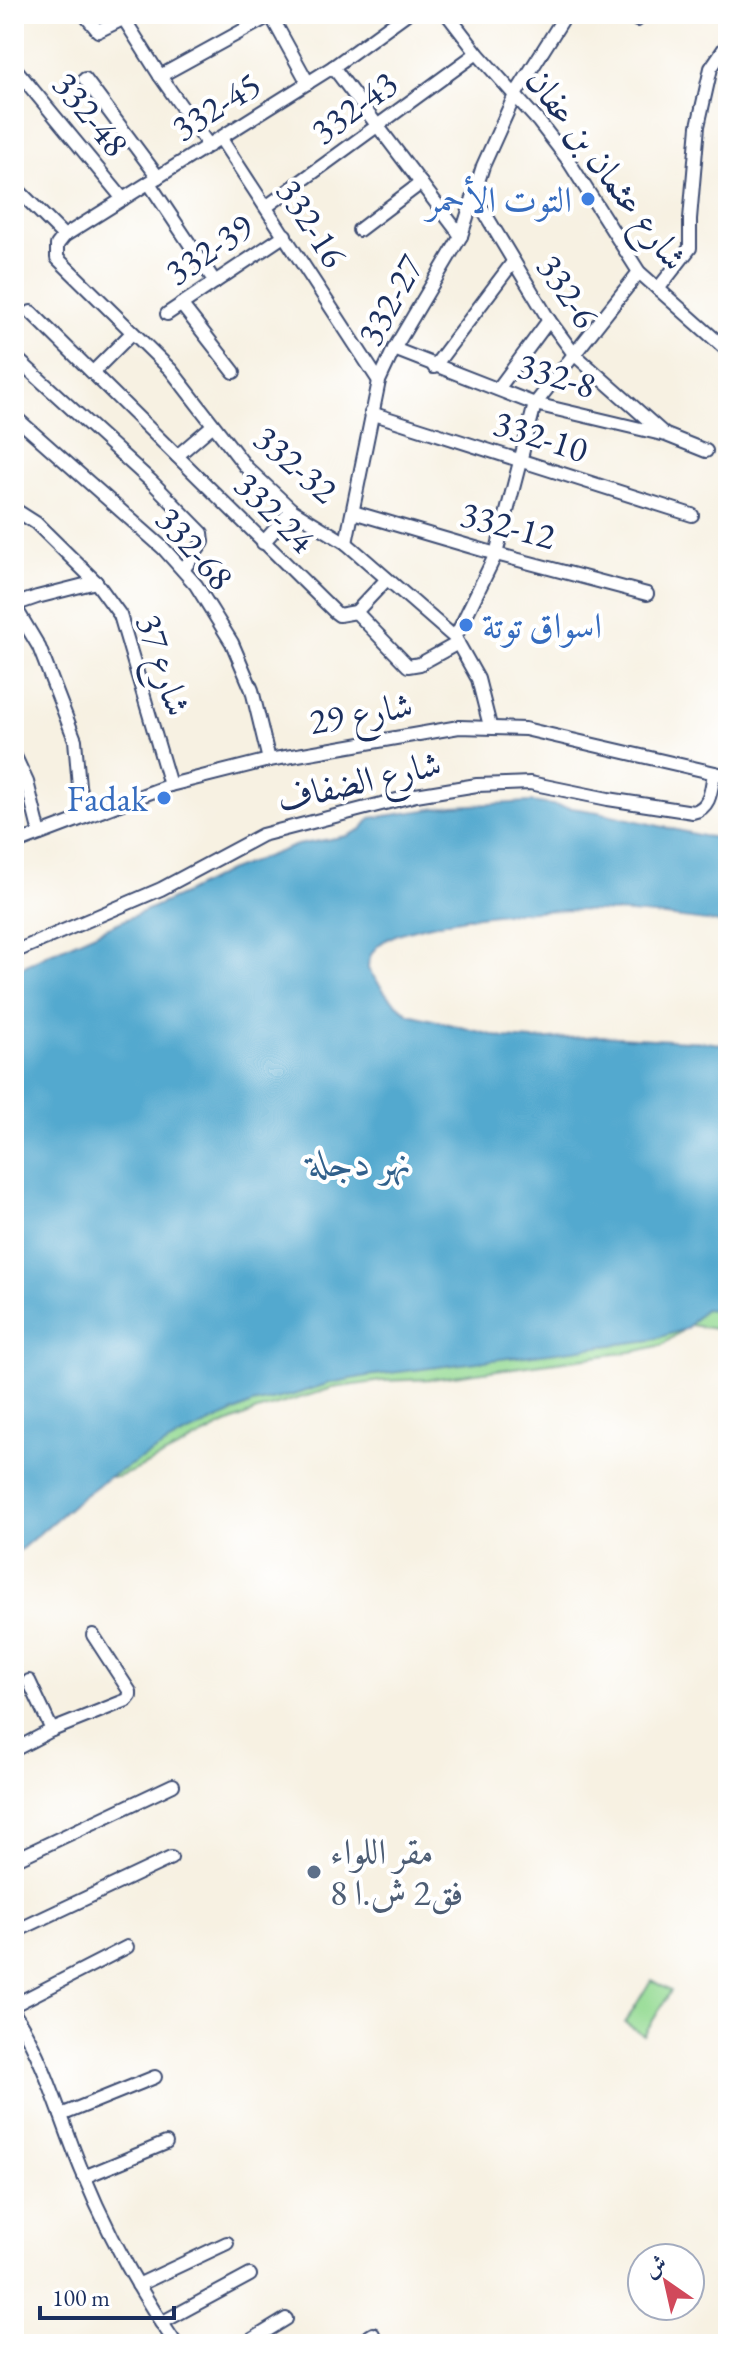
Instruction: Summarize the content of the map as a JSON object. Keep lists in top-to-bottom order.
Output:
{
  "streets": {
    "street": [
      "332-45",
      "332-43",
      "332-48",
      "شارع عثمان بن عفان",
      "332-16",
      "332-39",
      "332-6",
      "332-27",
      "332-8",
      "332-10",
      "332-32",
      "332-24",
      "332-12",
      "332-68",
      "شارع 37",
      "شارع 29",
      "شارع الضفاف"
    ]
  },
  "crossings": [
    ["332-45", "332-48"],
    ["332-45", "332-16"],
    ["332-45", "332-32"],
    ["332-43", "شارع عثمان بن عفان"],
    ["332-43", "332-16"],
    ["شارع عثمان بن عفان", "332-27"],
    ["332-16", "332-39"],
    ["332-16", "332-27"],
    ["332-6", "332-27"],
    ["332-6", "332-8"],
    ["332-27", "332-8"],
    ["332-27", "332-10"],
    ["332-27", "332-32"],
    ["332-27", "332-12"],
    ["332-32", "332-24"],
    ["332-32", "شارع 29"],
    ["332-68", "شارع 29"],
    ["شارع 37", "شارع 29"],
    ["شارع 29", "شارع الضفاف"]
  ],
  "water": ["نهر دجلة"],
  "places": [
    "التوت الأحمر",
    "اسواق توتة",
    "Fadak",
    "مقر اللواء 8 فق2 ش.ا"
  ],
  "scale_bar": "100 m",
  "north": "top left"
}
